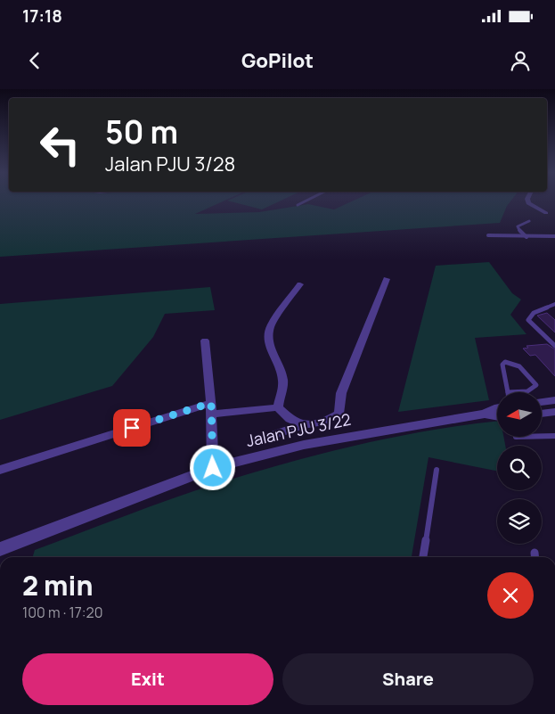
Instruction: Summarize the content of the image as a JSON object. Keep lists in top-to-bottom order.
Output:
{
  "streets": {
    "street": ["Jalan PJU 3/22"]
  },
  "north": "left",
  "page": {
    "status": "17:18",
    "header": "GoPilot",
    "turn": ["50 m", "Jalan PJU 3/28"],
    "heading": ["2 min", "100 m · 17:20"],
    "buttons": ["Exit", "Share"]
  }
}
